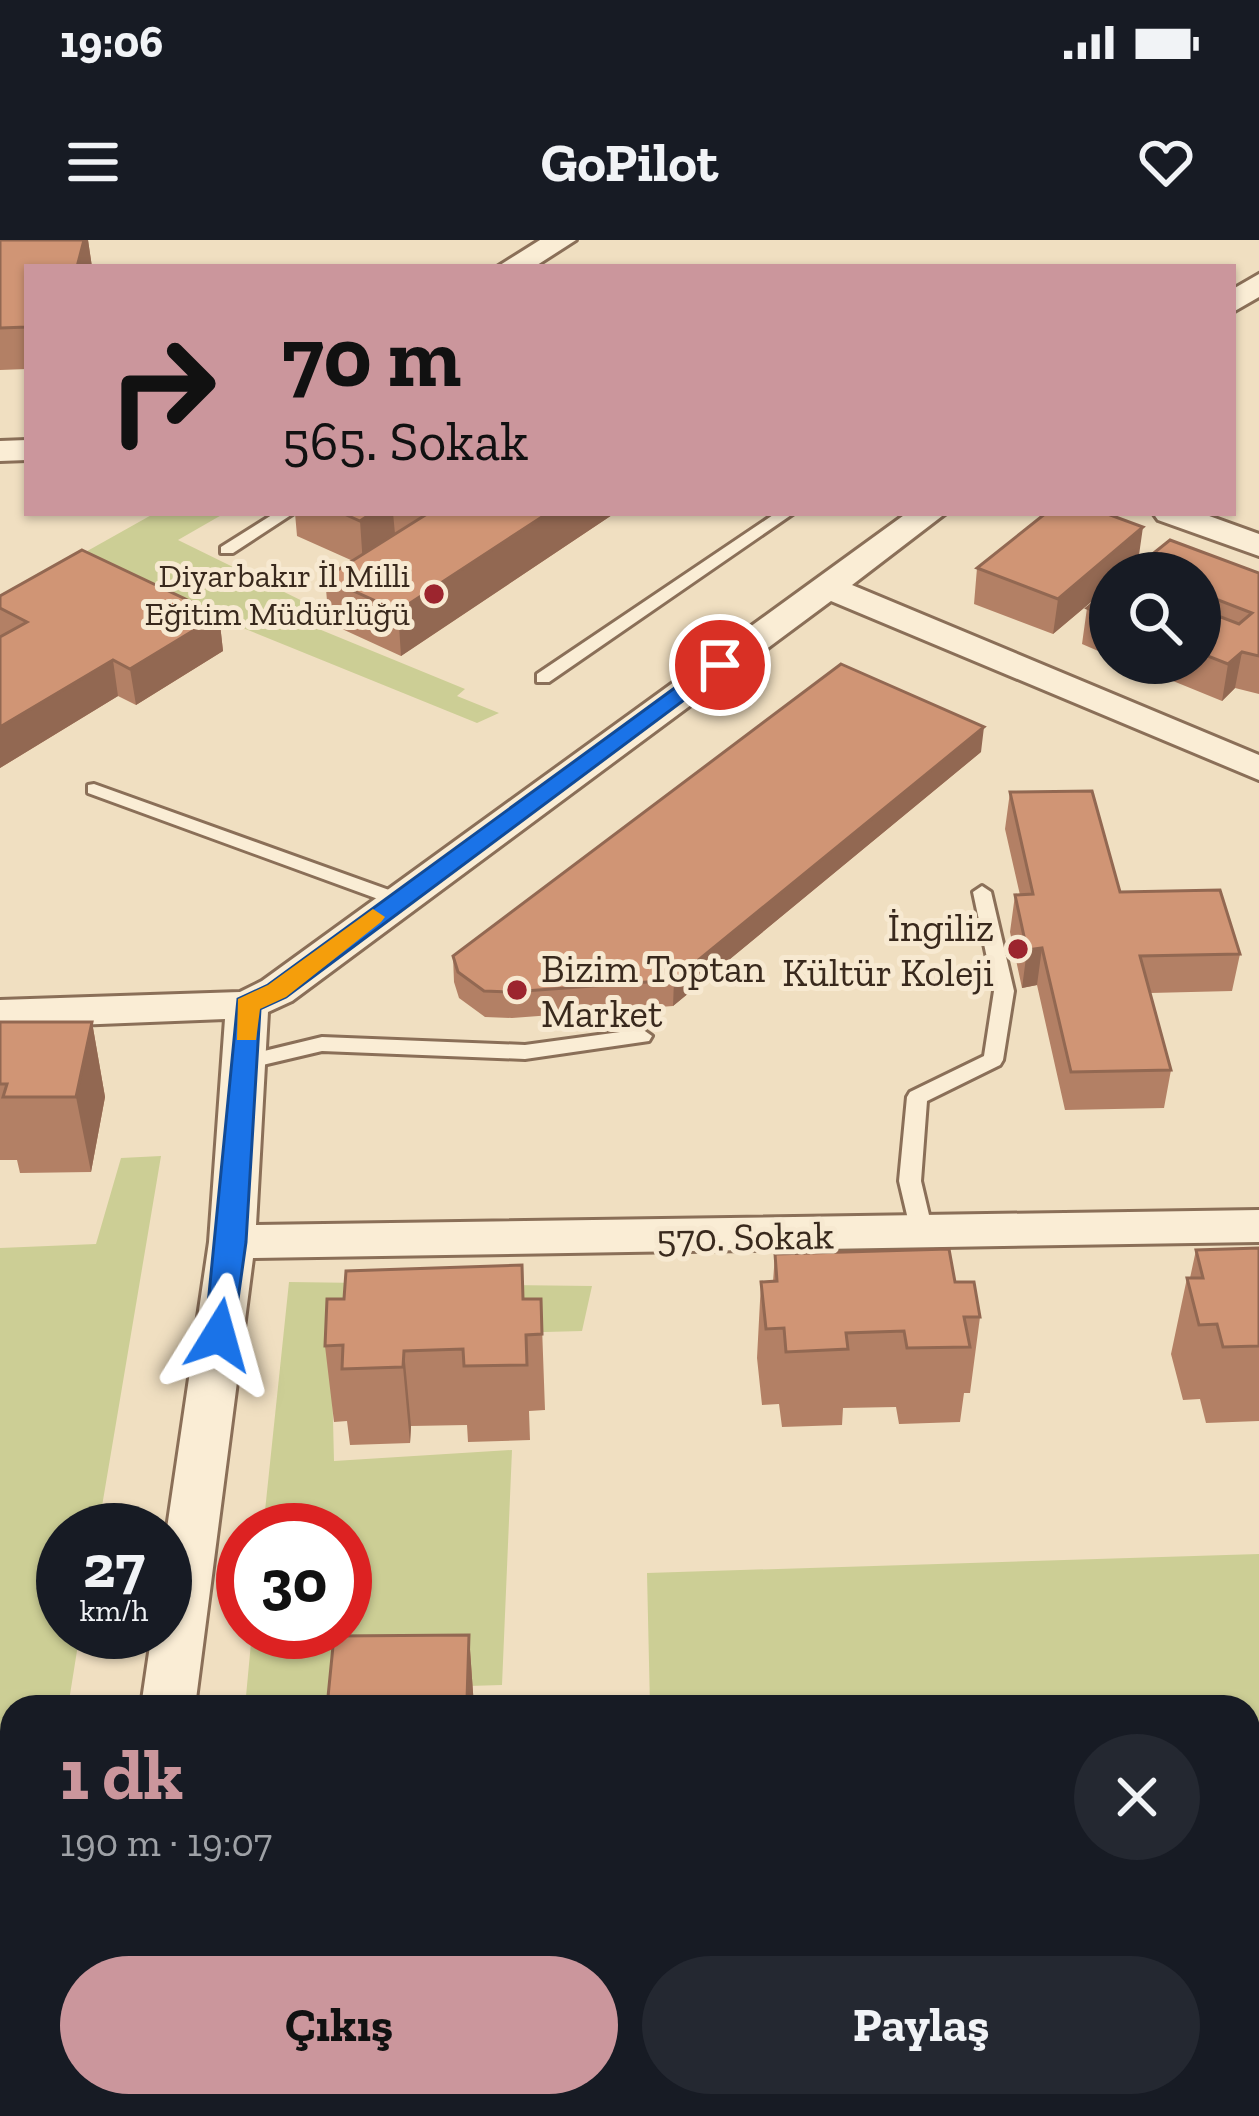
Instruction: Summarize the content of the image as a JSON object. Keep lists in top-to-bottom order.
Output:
{
  "streets": {
    "street": ["570. Sokak"]
  },
  "places": ["Diyarbakır İl Milli Eğitim Müdürlüğü", "İngiliz Kültür Koleji", "Bizim Toptan Market"],
  "page": {
    "status": "19:06",
    "header": "GoPilot",
    "turn": ["70 m", "565. Sokak"],
    "speed": "27 km/h",
    "limit": "30",
    "heading": ["1 dk", "190 m · 19:07"],
    "buttons": ["Çıkış", "Paylaş"]
  }
}
